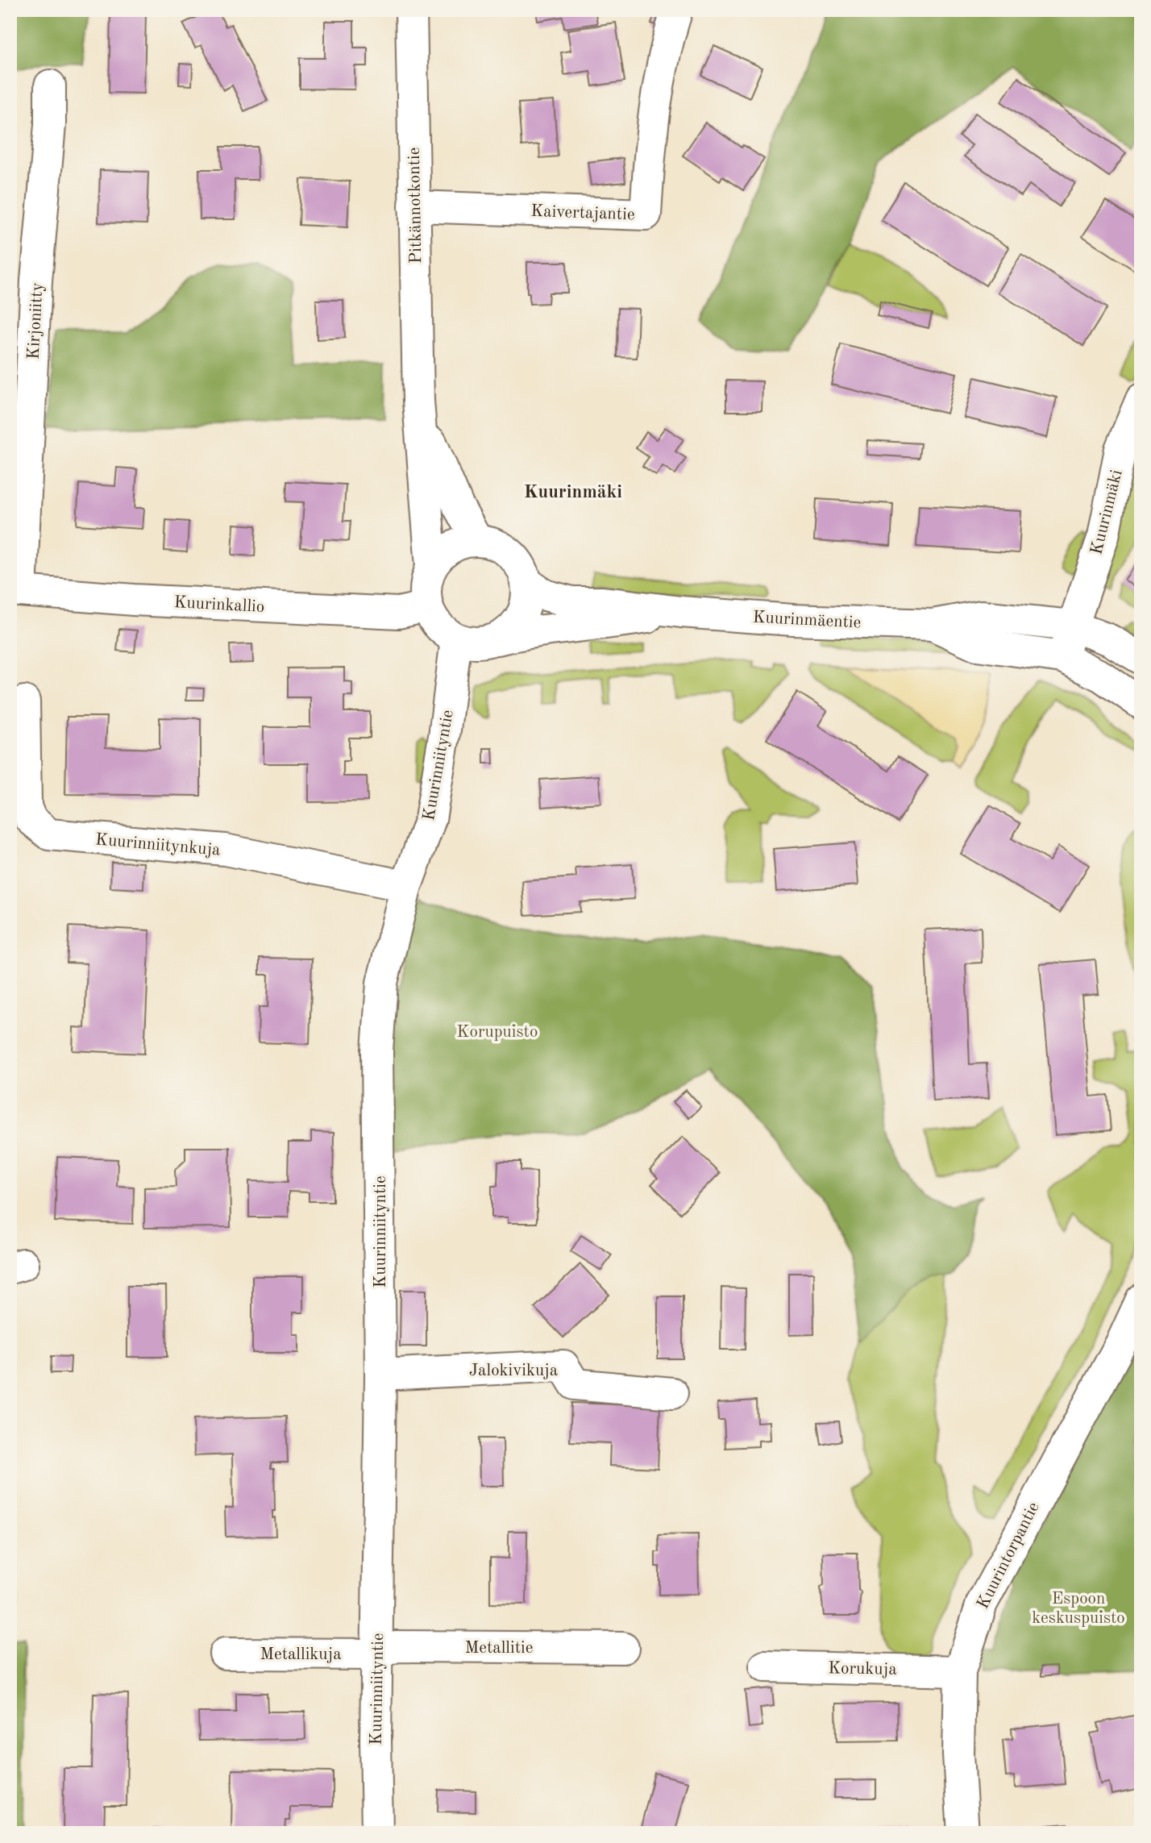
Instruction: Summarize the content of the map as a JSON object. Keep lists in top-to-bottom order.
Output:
{
  "streets": {
    "street": [
      "Pitkännotkontie",
      "Kaivertajantie",
      "Kirjoniitty",
      "Kuurinmäki",
      "Kuurinkallio",
      "Kuurinmäentie",
      "Kuurinniityntie",
      "Kuurinniitynkuja",
      "Jalokivikuja",
      "Kuurintorpantie",
      "Metallitie",
      "Metallikuja",
      "Korukuja"
    ]
  },
  "crossings": [
    ["Pitkännotkontie", "Kaivertajantie"],
    ["Pitkännotkontie", "Kuurinkallio"],
    ["Pitkännotkontie", "Kuurinmäentie"],
    ["Pitkännotkontie", "Kuurinniityntie"],
    ["Kirjoniitty", "Kuurinkallio"],
    ["Kuurinmäki", "Kuurinmäentie"],
    ["Kuurinkallio", "Kuurinmäentie"],
    ["Kuurinkallio", "Kuurinniityntie"],
    ["Kuurinmäentie", "Kuurinniityntie"],
    ["Kuurinniityntie", "Kuurinniitynkuja"],
    ["Kuurinniityntie", "Jalokivikuja"],
    ["Kuurinniityntie", "Metallitie"],
    ["Kuurinniityntie", "Metallikuja"],
    ["Kuurintorpantie", "Korukuja"],
    ["Metallitie", "Metallikuja"]
  ],
  "districts": ["Kuurinmäki"],
  "parks": ["Korupuisto", "Espoon keskuspuisto"]
}
